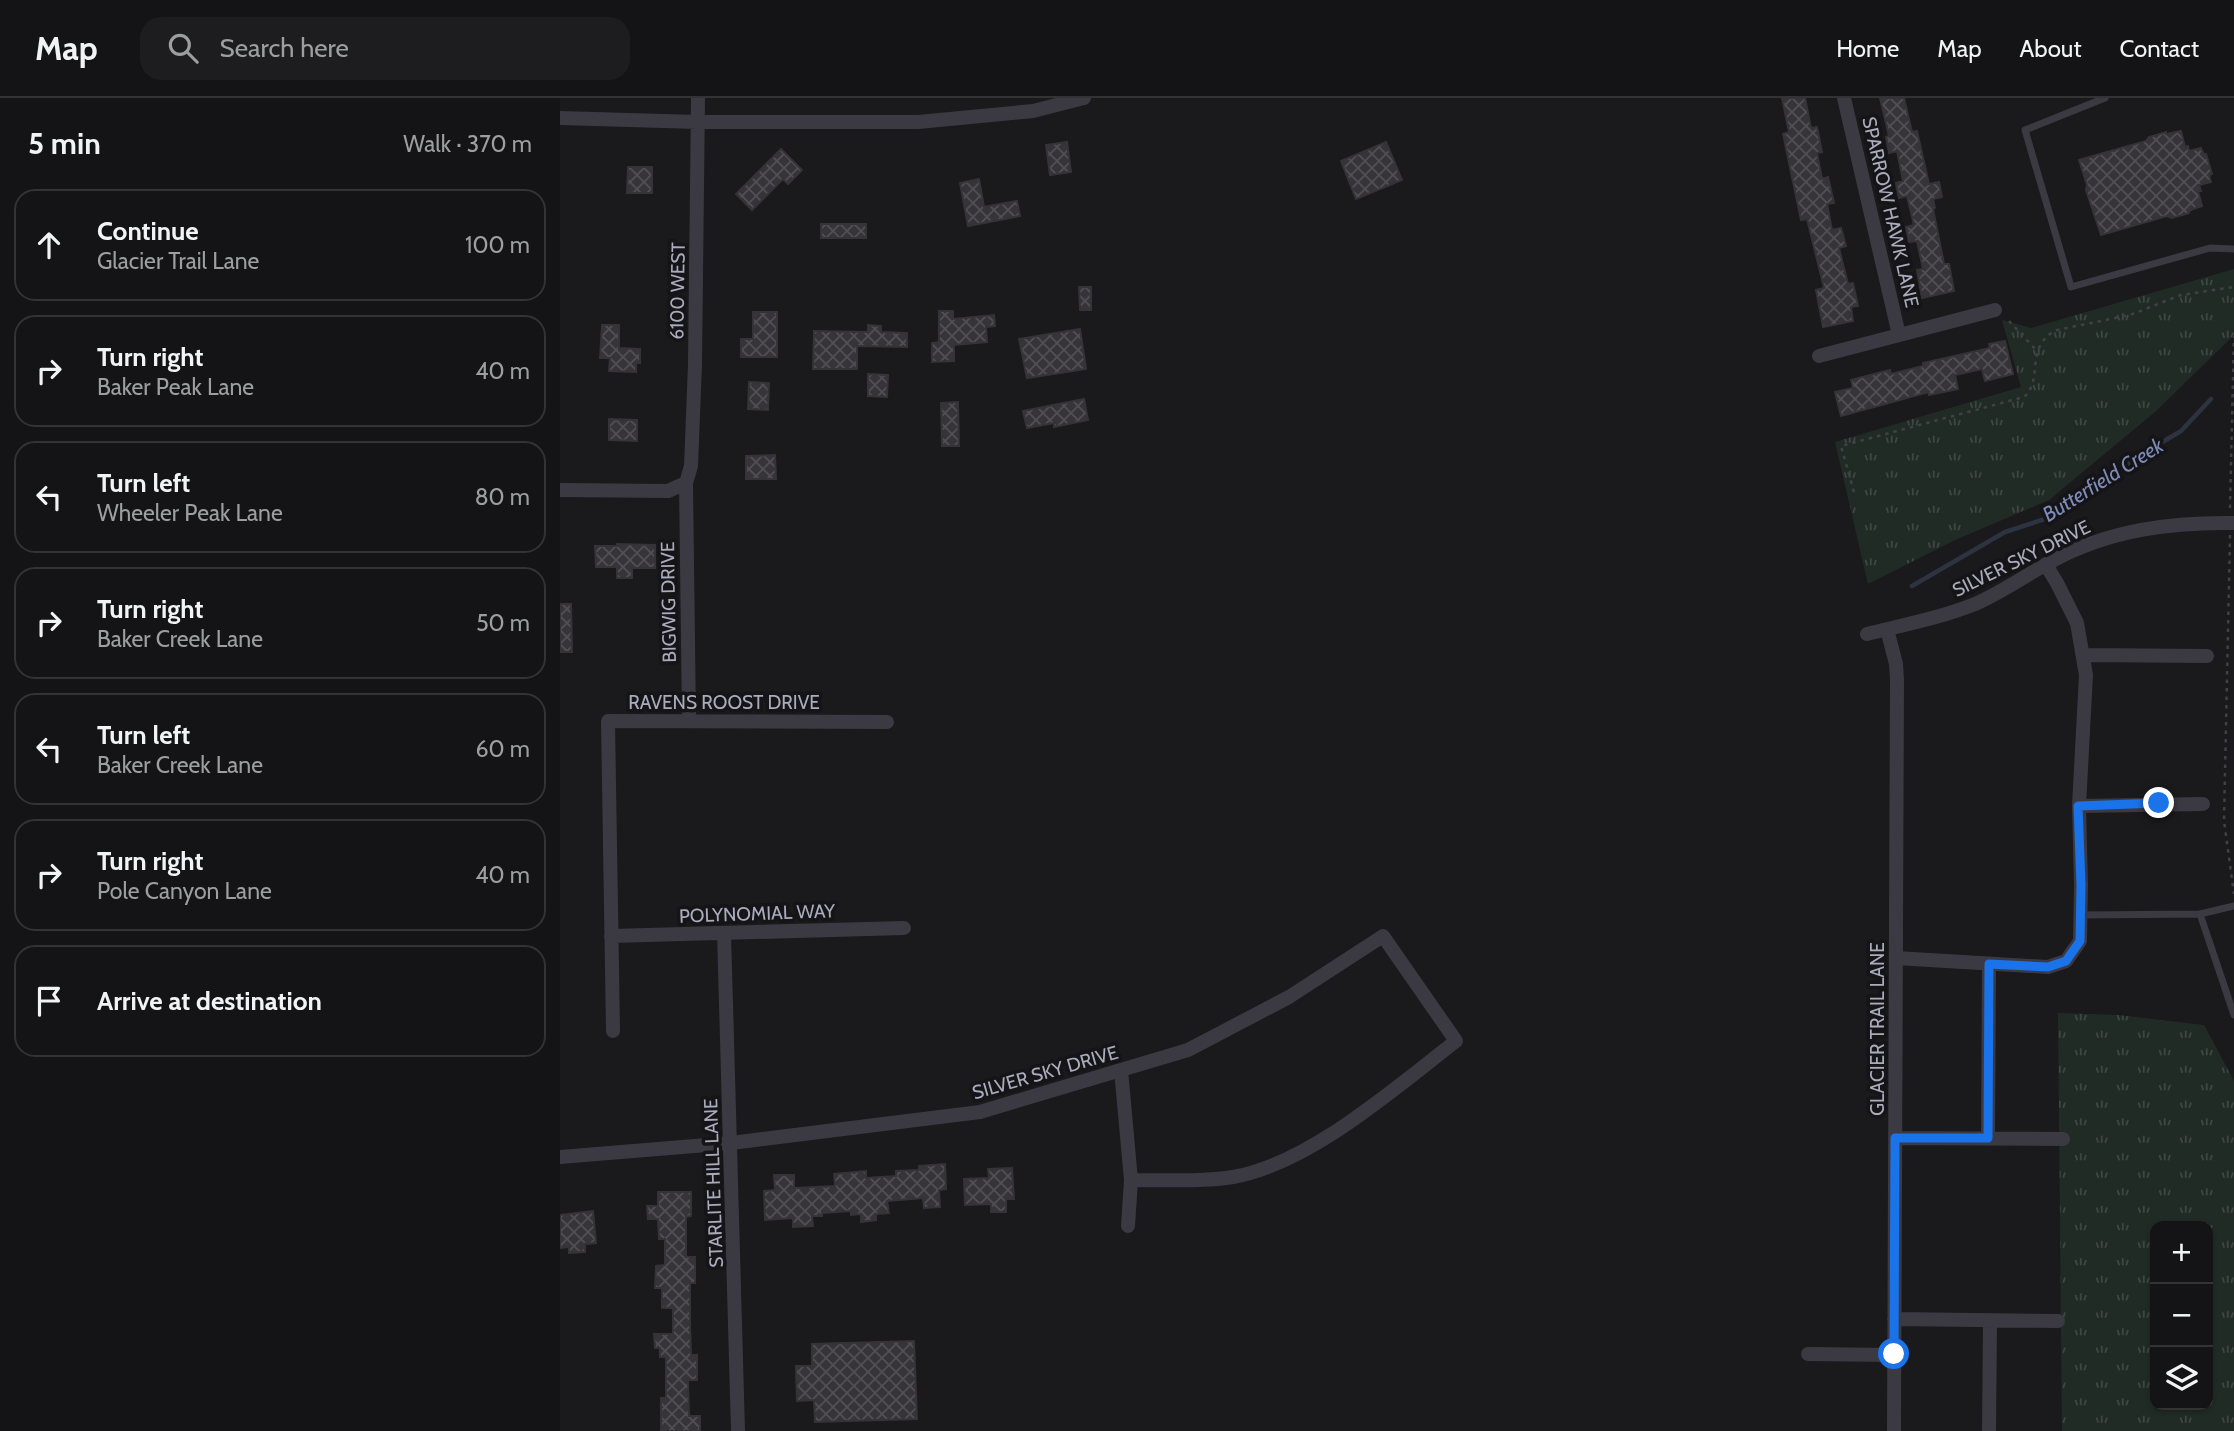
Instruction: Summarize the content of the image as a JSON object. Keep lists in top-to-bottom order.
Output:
{
  "streets": {
    "street": [
      "SPARROW HAWK LANE",
      "6100 WEST",
      "SILVER SKY DRIVE",
      "BIGWIG DRIVE",
      "RAVENS ROOST DRIVE",
      "POLYNOMIAL WAY",
      "GLACIER TRAIL LANE",
      "STARLITE HILL LANE"
    ]
  },
  "crossings": [
    ["6100 WEST", "BIGWIG DRIVE"],
    ["SILVER SKY DRIVE", "GLACIER TRAIL LANE"],
    ["SILVER SKY DRIVE", "STARLITE HILL LANE"],
    ["BIGWIG DRIVE", "RAVENS ROOST DRIVE"],
    ["RAVENS ROOST DRIVE", "POLYNOMIAL WAY"],
    ["POLYNOMIAL WAY", "STARLITE HILL LANE"]
  ],
  "water": ["Butterfield Creek"],
  "page": {
    "header": "Map",
    "search": "Search here",
    "nav": [
      "Home",
      "Map",
      "About",
      "Contact"
    ],
    "heading": ["5 min", "Walk · 370 m"],
    "list": [
      ["Continue", "Glacier Trail Lane", "100 m"],
      ["Turn right", "Baker Peak Lane", "40 m"],
      ["Turn left", "Wheeler Peak Lane", "80 m"],
      ["Turn right", "Baker Creek Lane", "50 m"],
      ["Turn left", "Baker Creek Lane", "60 m"],
      ["Turn right", "Pole Canyon Lane", "40 m"],
      "Arrive at destination"
    ],
    "map_buttons": ["+", "−"]
  }
}
